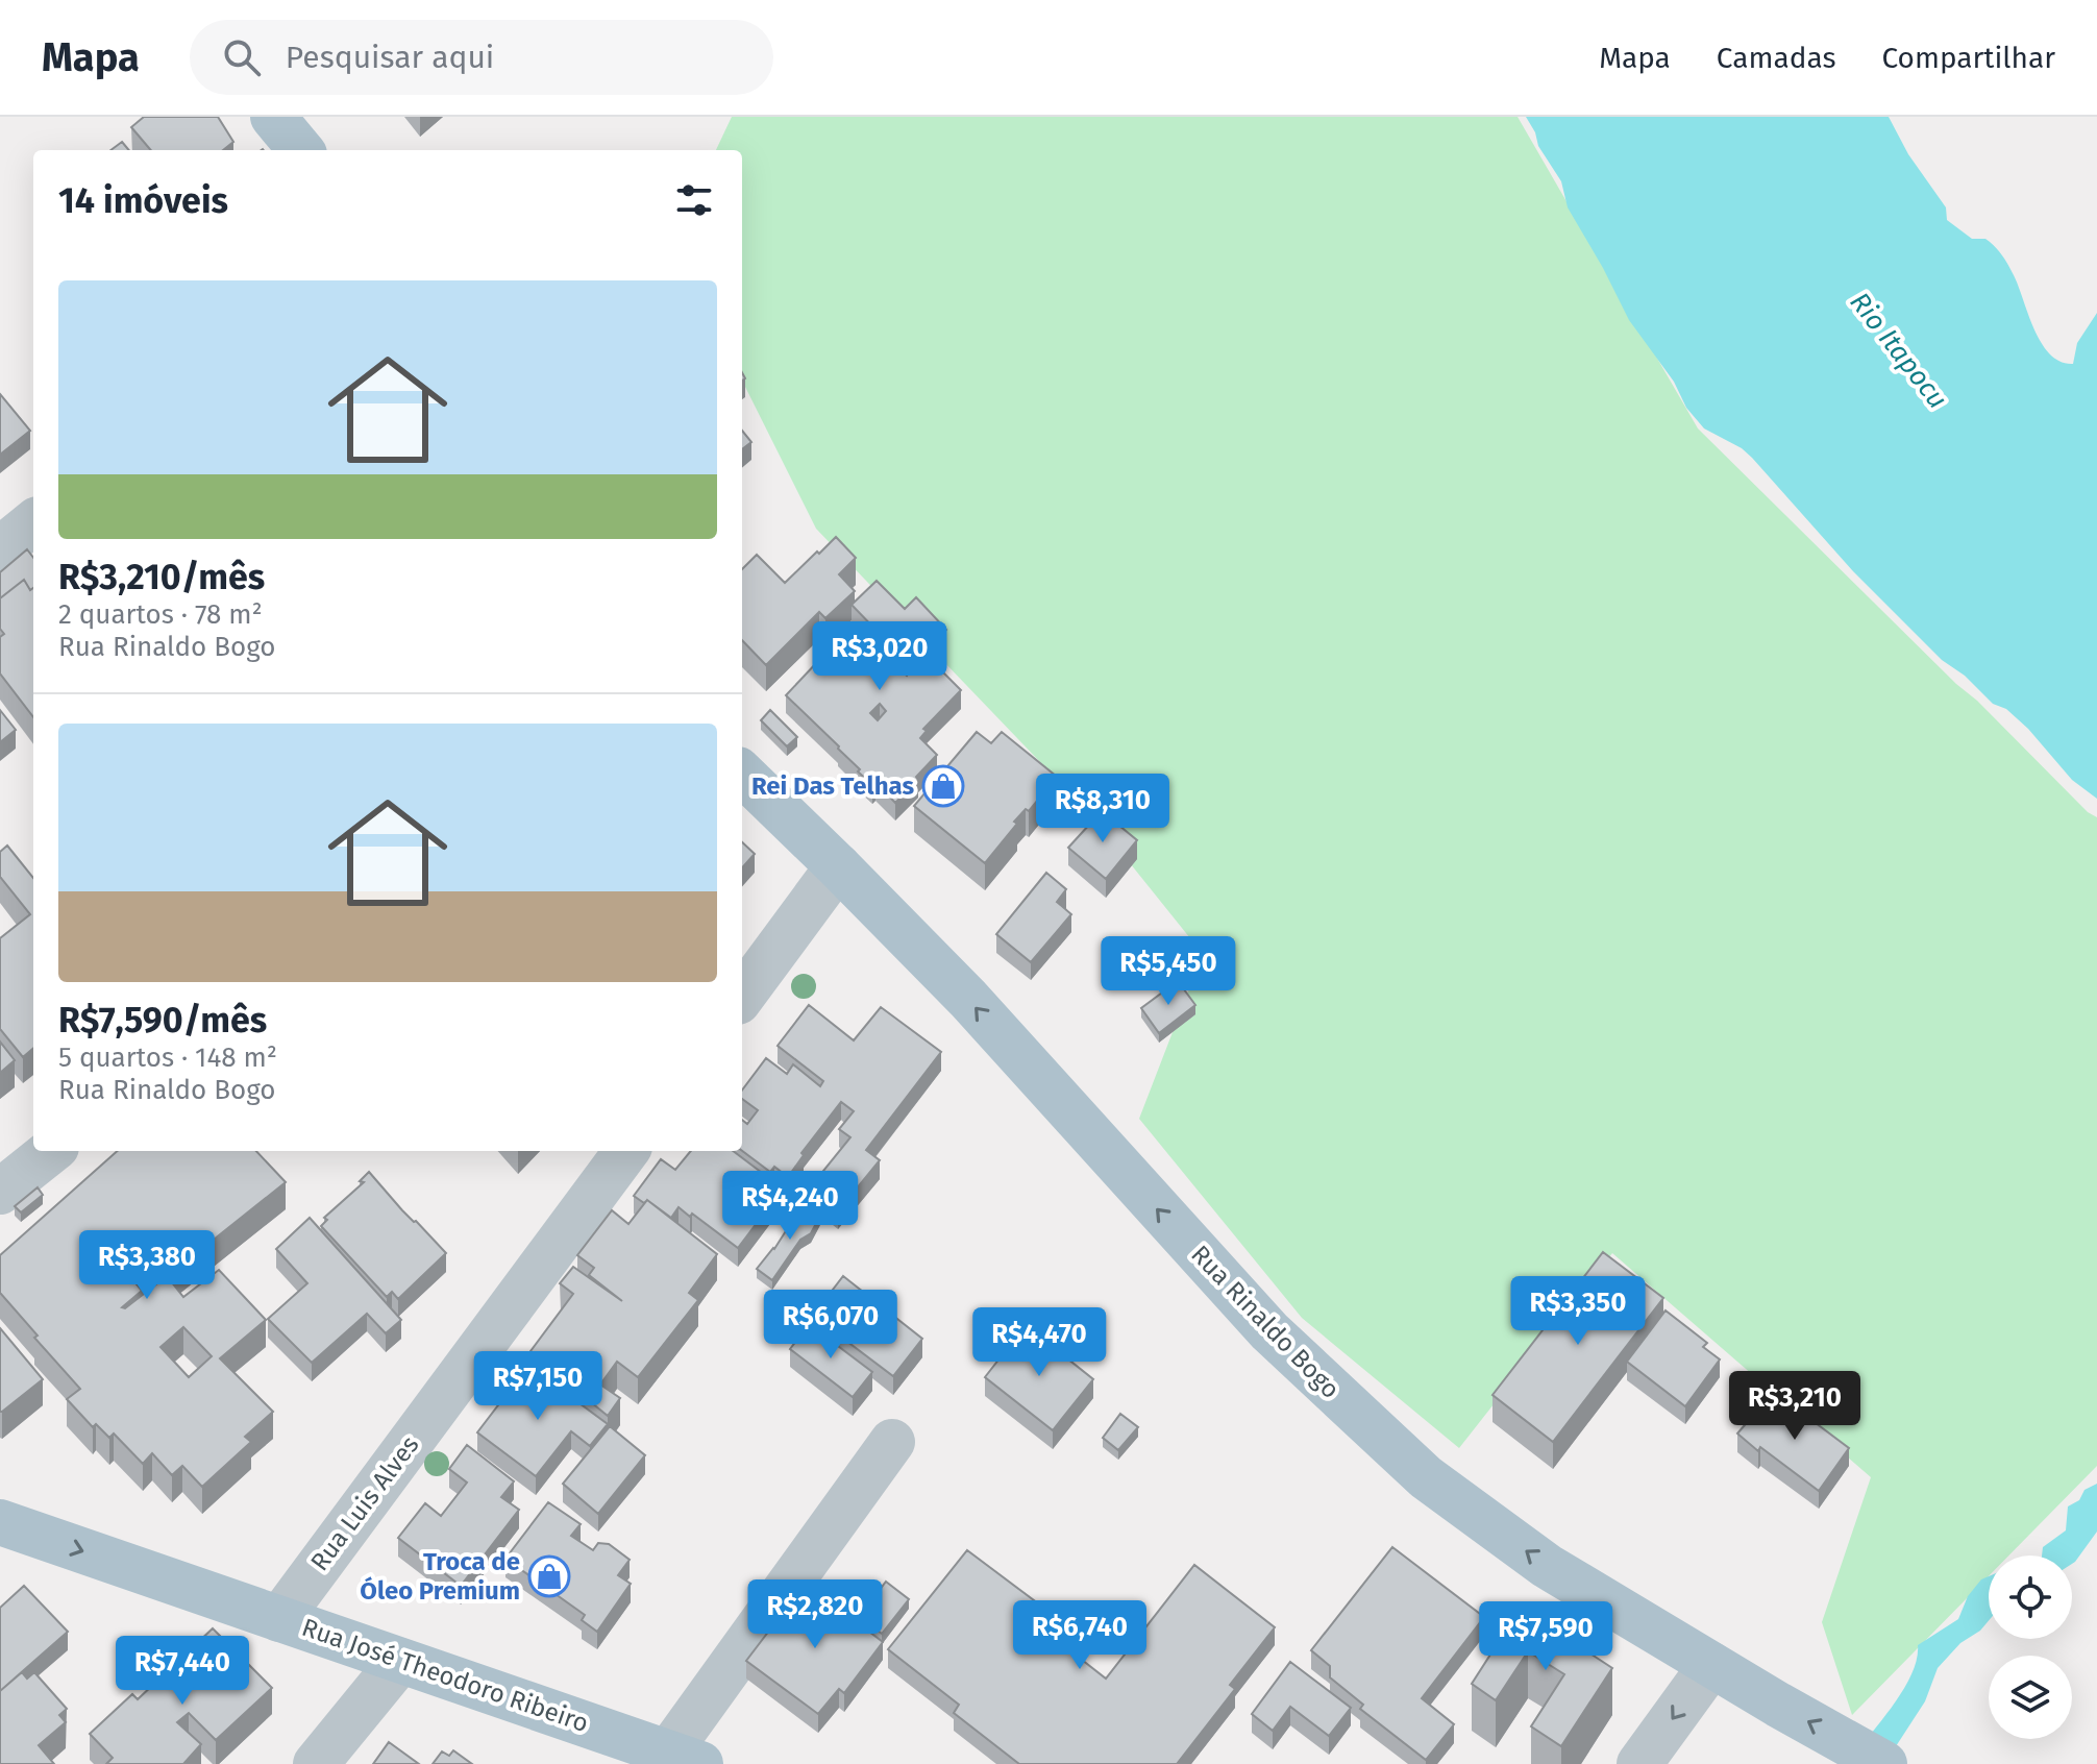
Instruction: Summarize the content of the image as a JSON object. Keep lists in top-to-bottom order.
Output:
{
  "streets": {
    "main road": ["Rua Rinaldo Bogo", "Rua José Theodoro Ribeiro"],
    "street": ["Rua Luis Alves"]
  },
  "crossings": [
    ["Rua Luis Alves", "Rua José Theodoro Ribeiro"]
  ],
  "one_way": ["Rua Rinaldo Bogo", "Rua José Theodoro Ribeiro"],
  "water": ["Rio Itapocu"],
  "places": {
    "shop": ["Rei Das Telhas", "Troca de Óleo Premium"]
  },
  "page": {
    "header": "Mapa",
    "search": "Pesquisar aqui",
    "nav": ["Mapa", "Camadas", "Compartilhar"],
    "heading": "14 imóveis",
    "list": [
      {
        "name": "R$3,210/mês",
        "note": "2 quartos · 78 m² · Rua Rinaldo Bogo"
      },
      {
        "name": "R$7,590/mês",
        "note": "5 quartos · 148 m² · Rua Rinaldo Bogo"
      }
    ],
    "price": [
      "R$3,020",
      "R$8,310",
      "R$5,450",
      "R$4,240",
      "R$3,380",
      "R$3,350",
      "R$6,070",
      "R$4,470",
      "R$7,150",
      "R$3,210",
      "R$2,820",
      "R$6,740",
      "R$7,590",
      "R$7,440"
    ]
  }
}
